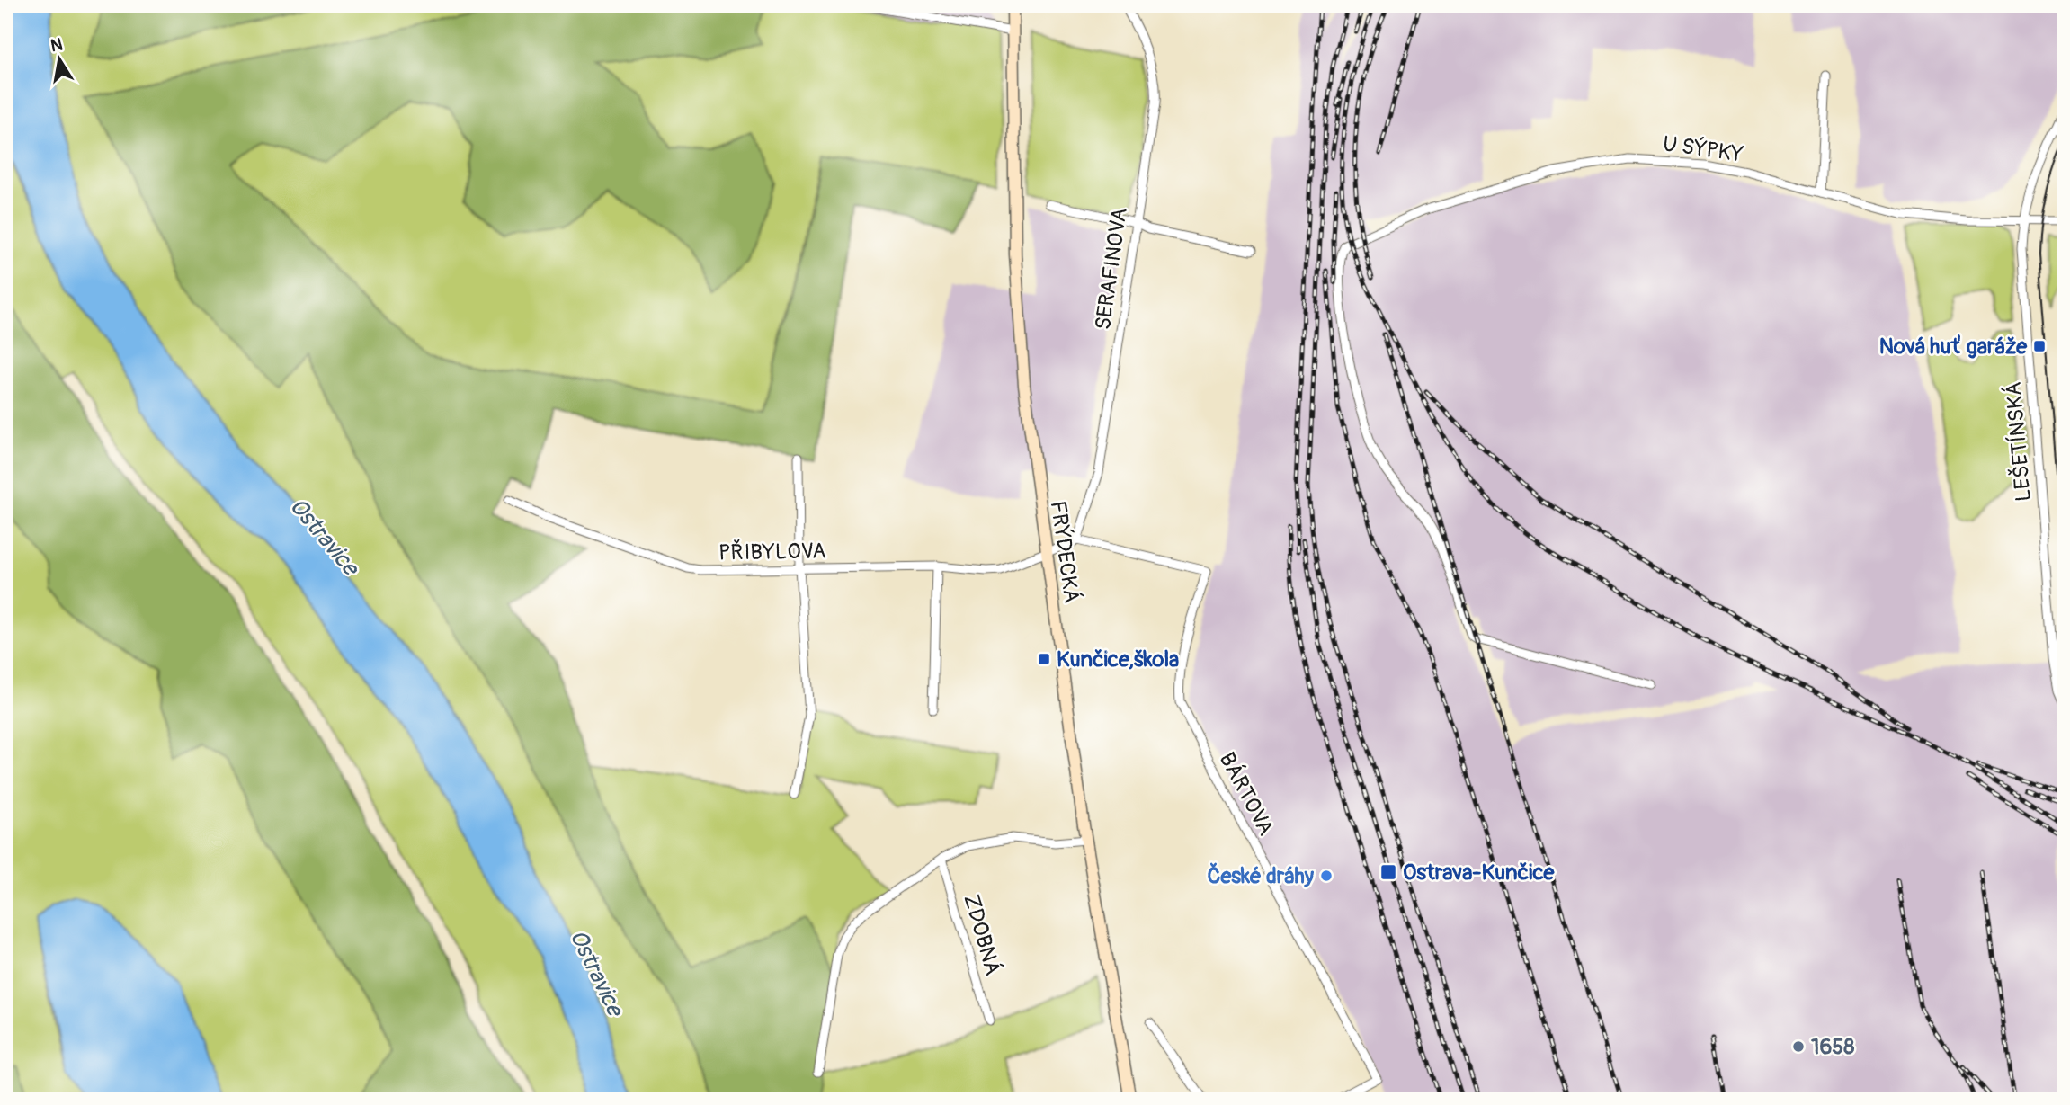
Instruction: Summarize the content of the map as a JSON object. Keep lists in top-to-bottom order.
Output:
{
  "streets": {
    "main road": ["FRÝDECKÁ"],
    "street": [
      "U SÝPKY",
      "SERAFINOVA",
      "LEŠETÍNSKÁ",
      "PŘIBYLOVA",
      "BÁRTOVA",
      "ZDOBNÁ"
    ]
  },
  "crossings": [
    ["U SÝPKY", "LEŠETÍNSKÁ"],
    ["SERAFINOVA", "PŘIBYLOVA"],
    ["SERAFINOVA", "BÁRTOVA"],
    ["PŘIBYLOVA", "FRÝDECKÁ"],
    ["PŘIBYLOVA", "BÁRTOVA"]
  ],
  "water": ["Ostravice"],
  "places": {
    "transit": ["Nová huť garáže", "Kunčice,škola", "Ostrava-Kunčice"],
    "other": ["České dráhy", "1658"]
  },
  "north": "top"
}
